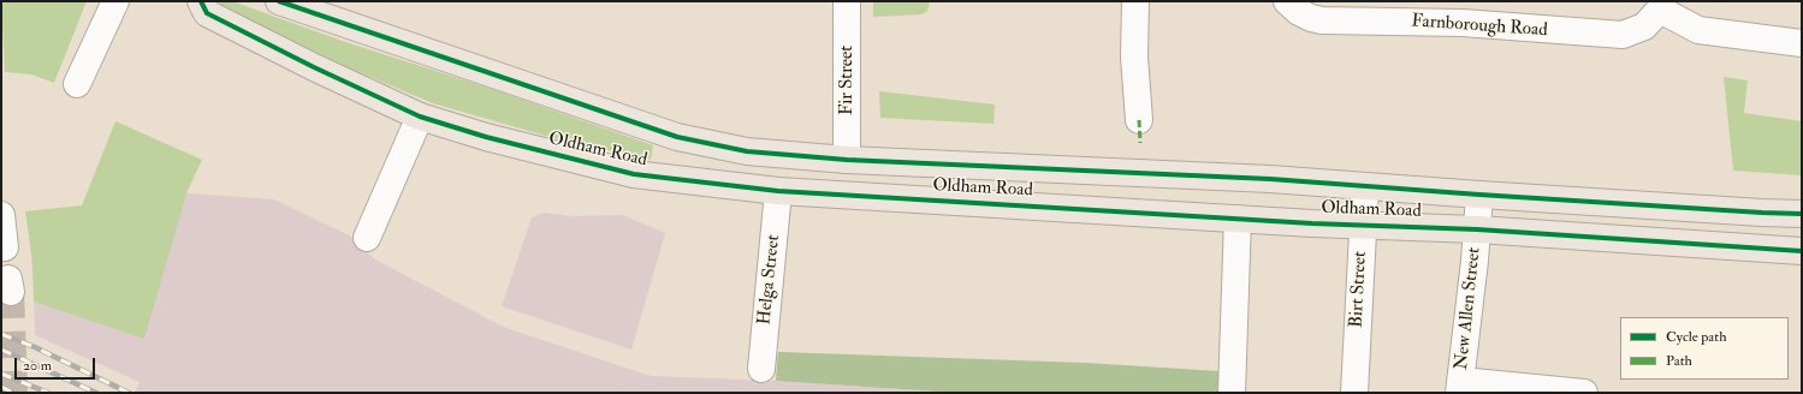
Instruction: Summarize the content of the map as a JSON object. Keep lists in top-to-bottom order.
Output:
{
  "streets": {
    "highway": ["Oldham Road"],
    "street": [
      "Farnborough Road",
      "Fir Street",
      "Helga Street",
      "Birt Street",
      "New Allen Street"
    ]
  },
  "crossings": [
    ["Fir Street", "Oldham Road"],
    ["Oldham Road", "Helga Street"],
    ["Oldham Road", "Birt Street"],
    ["Oldham Road", "New Allen Street"]
  ],
  "legend": ["Cycle path", "Path"],
  "scale_bar": "20 m"
}
